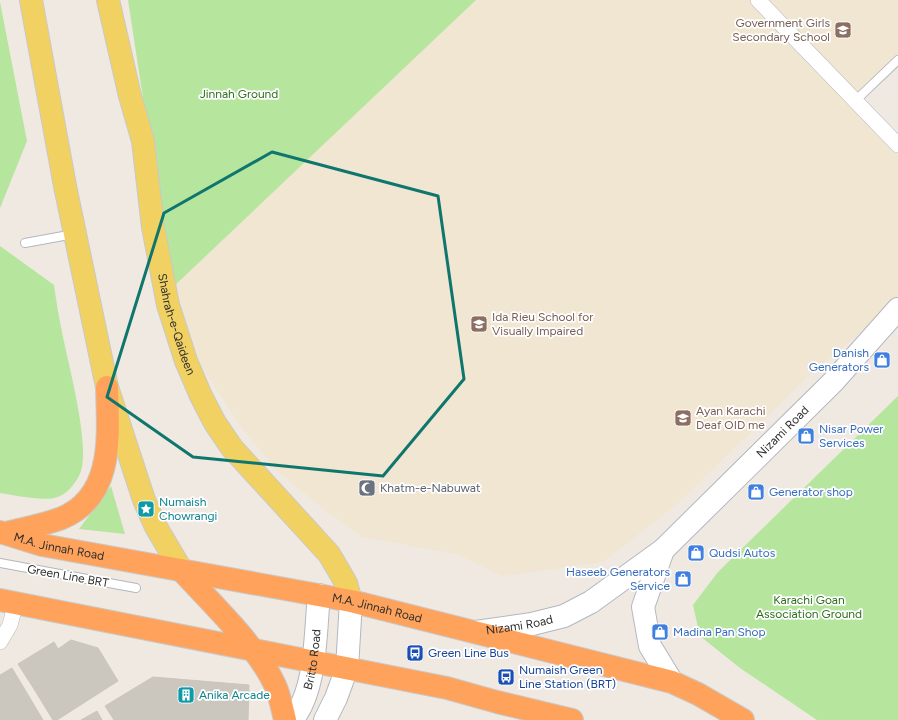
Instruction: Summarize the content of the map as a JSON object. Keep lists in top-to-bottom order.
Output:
{
  "streets": {
    "highway": ["M.A. Jinnah Road"],
    "main road": ["Shahrah-e-Qaideen"],
    "street": ["Nizami Road", "Britto Road"],
    "lane": ["Green Line BRT"]
  },
  "crossings": [
    ["Shahrah-e-Qaideen", "M.A. Jinnah Road"],
    ["Nizami Road", "M.A. Jinnah Road"],
    ["M.A. Jinnah Road", "Britto Road"]
  ],
  "parks": ["Jinnah Ground", "Karachi Goan Association Ground"],
  "places": {
    "school or university": ["Government Girls Secondary School", "Ida Rieu School for Visually Impaired", "Ayan Karachi Deaf OID me"],
    "shop": [
      "Danish Generators",
      "Nisar Power Services",
      "Generator shop",
      "Qudsi Autos",
      "Haseeb Generators Service",
      "Madina Pan Shop"
    ],
    "mosque": ["Khatm-e-Nabuwat"],
    "place": ["Numaish Chowrangi"],
    "bus stop": ["Green Line Bus", "Numaish Green Line Station (BRT)"],
    "building": ["Anika Arcade"]
  }
}
